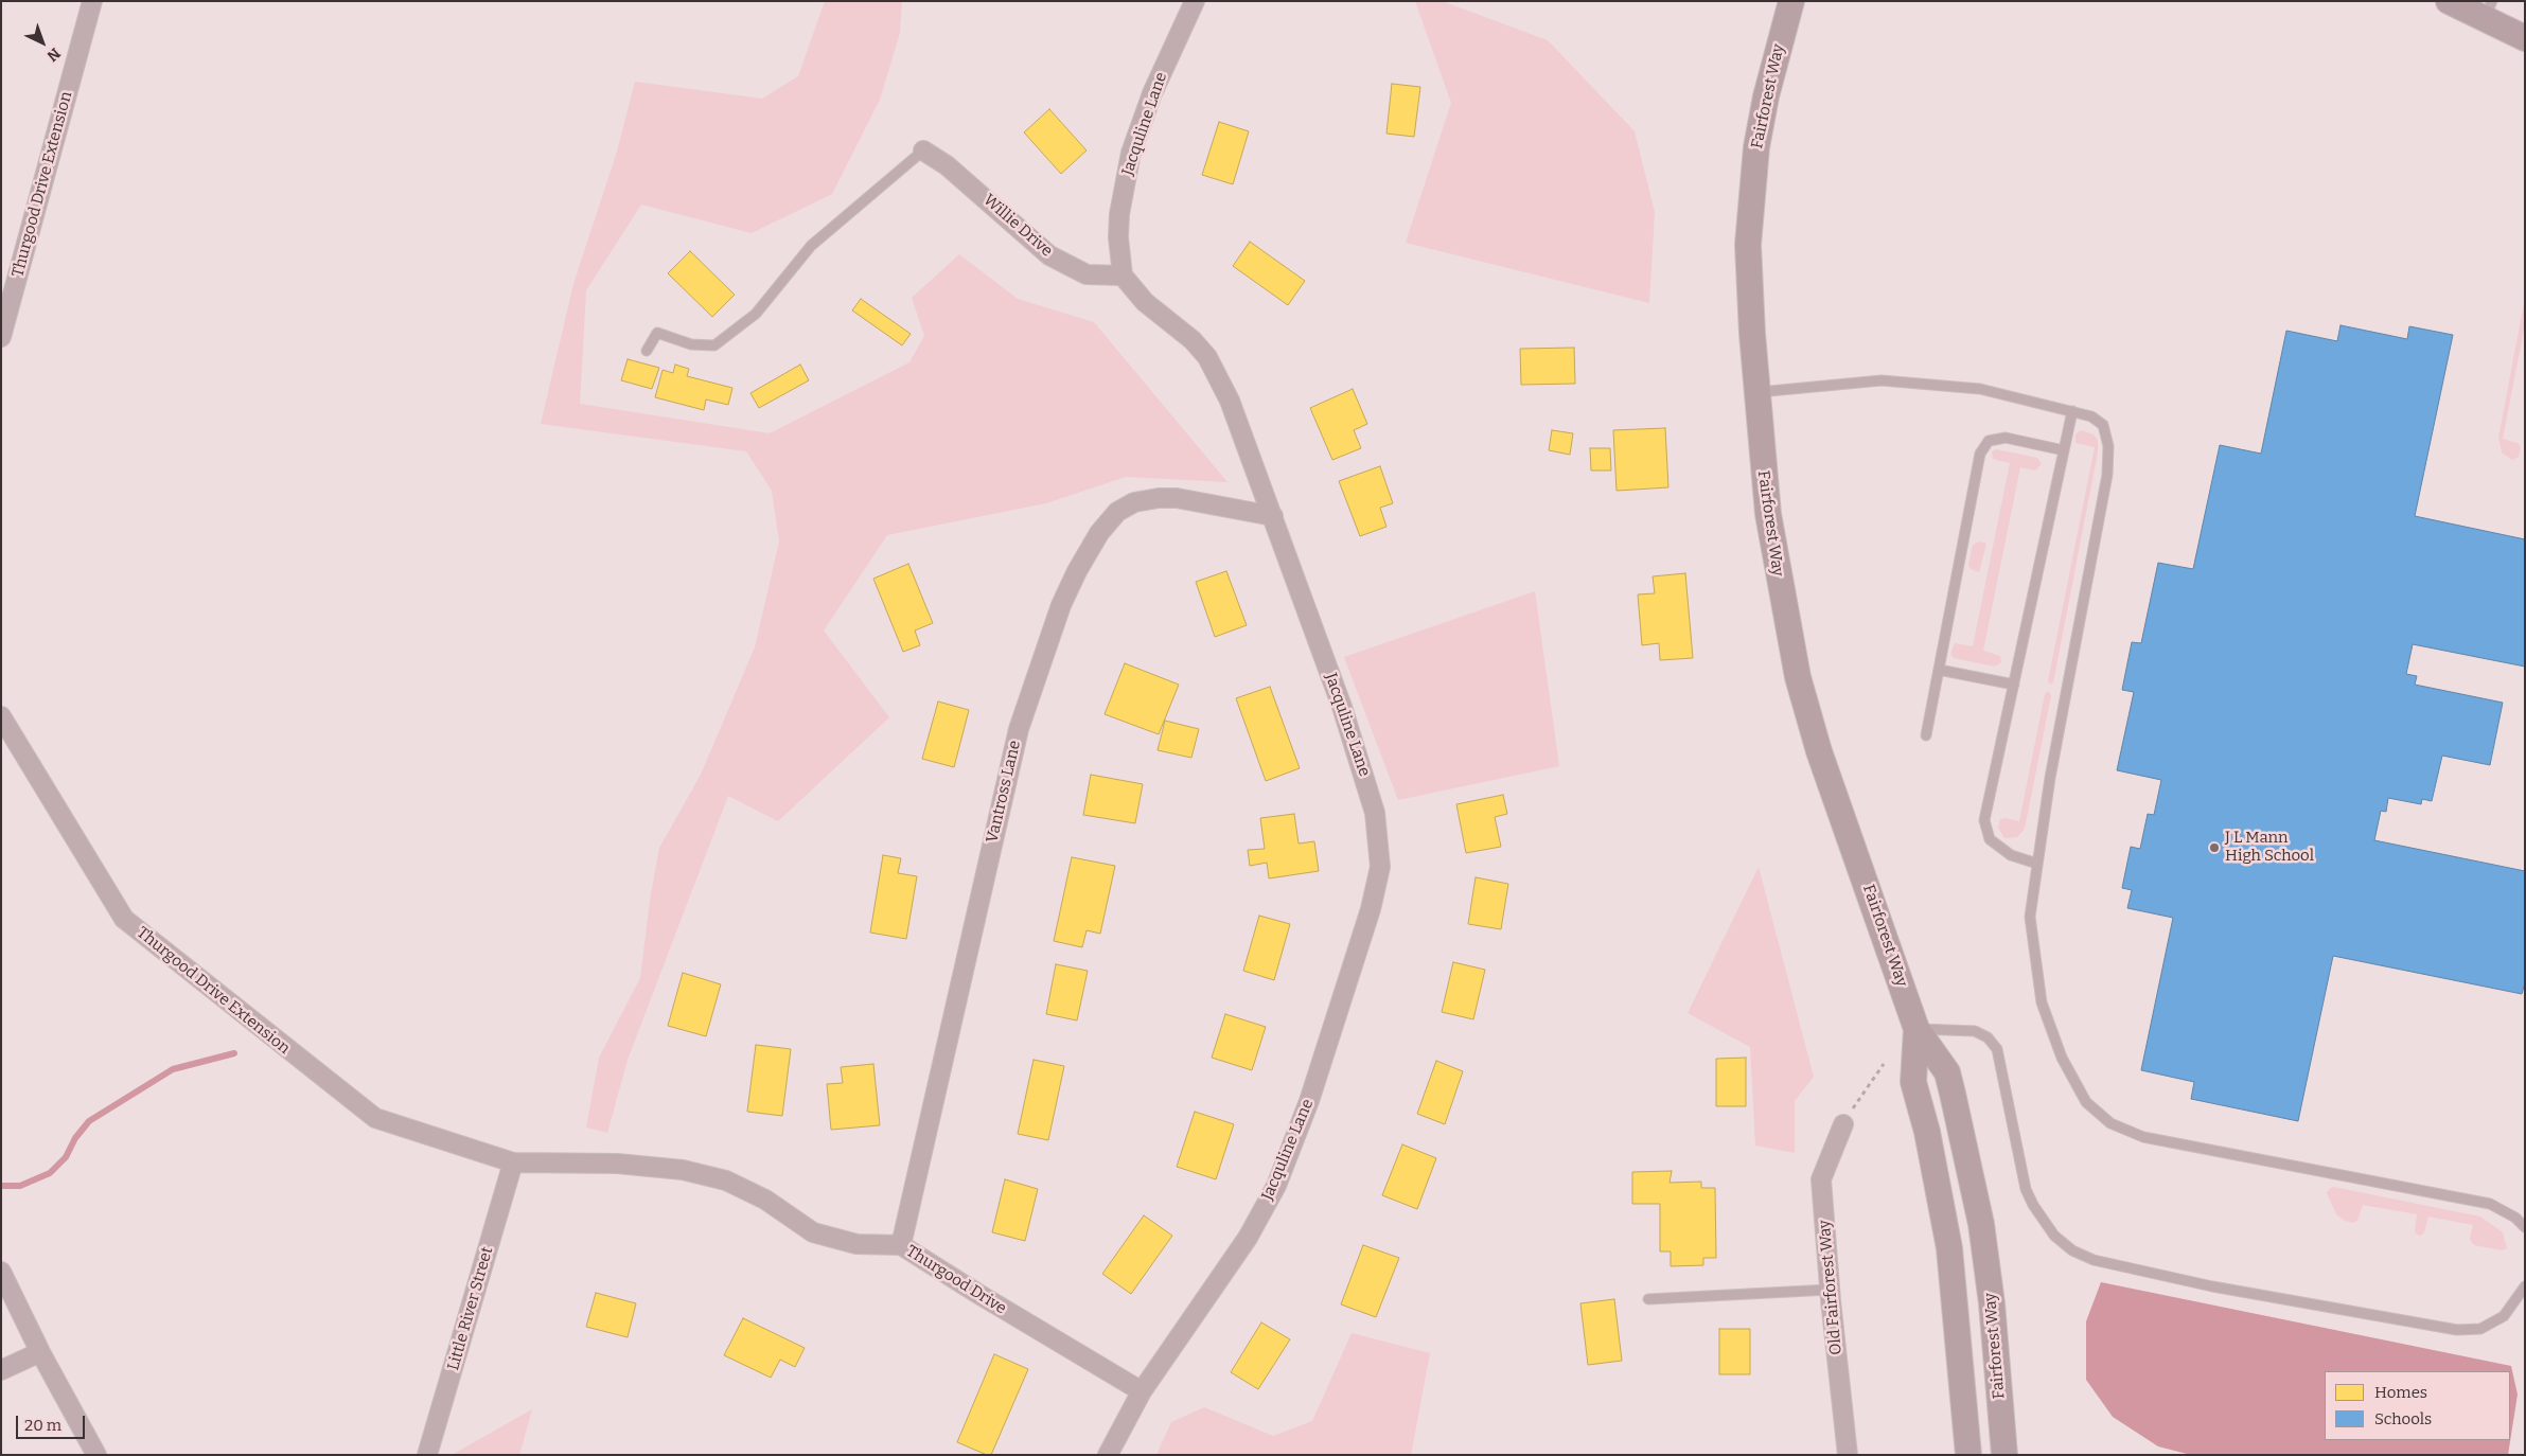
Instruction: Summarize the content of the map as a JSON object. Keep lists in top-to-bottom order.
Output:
{
  "streets": {
    "main road": ["Fairforest Way"],
    "street": [
      "Jacquline Lane",
      "Thurgood Drive Extension",
      "Willie Drive",
      "Vantross Lane",
      "Thurgood Drive",
      "Old Fairforest Way",
      "Little River Street"
    ]
  },
  "crossings": [
    ["Jacquline Lane", "Willie Drive"],
    ["Jacquline Lane", "Vantross Lane"],
    ["Jacquline Lane", "Thurgood Drive"],
    ["Thurgood Drive Extension", "Thurgood Drive"],
    ["Thurgood Drive Extension", "Little River Street"],
    ["Vantross Lane", "Thurgood Drive"],
    ["Thurgood Drive", "Little River Street"]
  ],
  "places": ["J L Mann High School"],
  "legend": ["Homes", "Schools"],
  "scale_bar": "20 m",
  "north": "bottom right"
}
